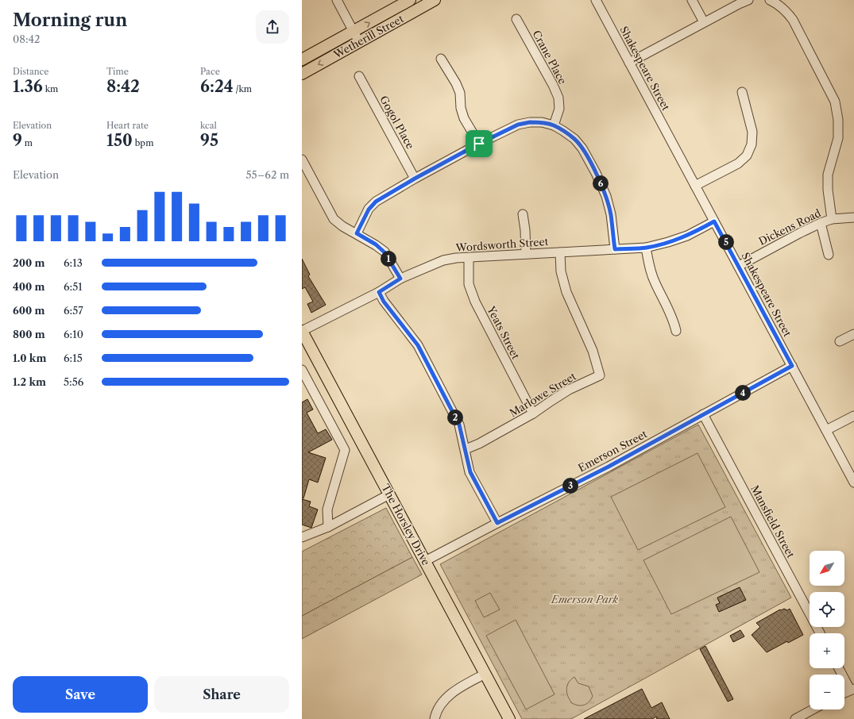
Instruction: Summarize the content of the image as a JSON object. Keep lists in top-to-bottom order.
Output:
{
  "streets": {
    "main road": ["Wetherill Street", "The Horsley Drive"],
    "street": [
      "Crane Place",
      "Shakespeare Street",
      "Gogol Place",
      "Dickens Road",
      "Wordsworth Street",
      "Yeats Street",
      "Marlowe Street",
      "Emerson Street",
      "Mansfield Street"
    ]
  },
  "crossings": [
    ["Shakespeare Street", "Dickens Road"],
    ["Shakespeare Street", "Wordsworth Street"],
    ["Shakespeare Street", "Emerson Street"],
    ["Wordsworth Street", "Yeats Street"],
    ["Wordsworth Street", "Marlowe Street"],
    ["Wordsworth Street", "The Horsley Drive"],
    ["Yeats Street", "Marlowe Street"],
    ["Emerson Street", "Mansfield Street"],
    ["Emerson Street", "The Horsley Drive"]
  ],
  "parks": ["Emerson Park"],
  "north": "bottom left",
  "page": {
    "heading": ["Morning run", "08:42"],
    "stats": [
      ["Distance", "1.36 km"],
      ["Time", "8:42"],
      ["Pace", "6:24 /km"],
      ["Elevation", "9 m"],
      ["Heart rate", "150 bpm"],
      ["kcal", "95"]
    ],
    "chart": ["Elevation", "55–62 m"],
    "pins": [
      "6",
      "5",
      "1",
      "4",
      "2",
      "3"
    ],
    "list": [
      {
        "name": "200 m",
        "note": "6:13"
      },
      {
        "name": "400 m",
        "note": "6:51"
      },
      {
        "name": "600 m",
        "note": "6:57"
      },
      {
        "name": "800 m",
        "note": "6:10"
      },
      {
        "name": "1.0 km",
        "note": "6:15"
      },
      {
        "name": "1.2 km",
        "note": "5:56"
      }
    ],
    "map_buttons": ["+", "−"],
    "buttons": ["Save", "Share"]
  }
}
